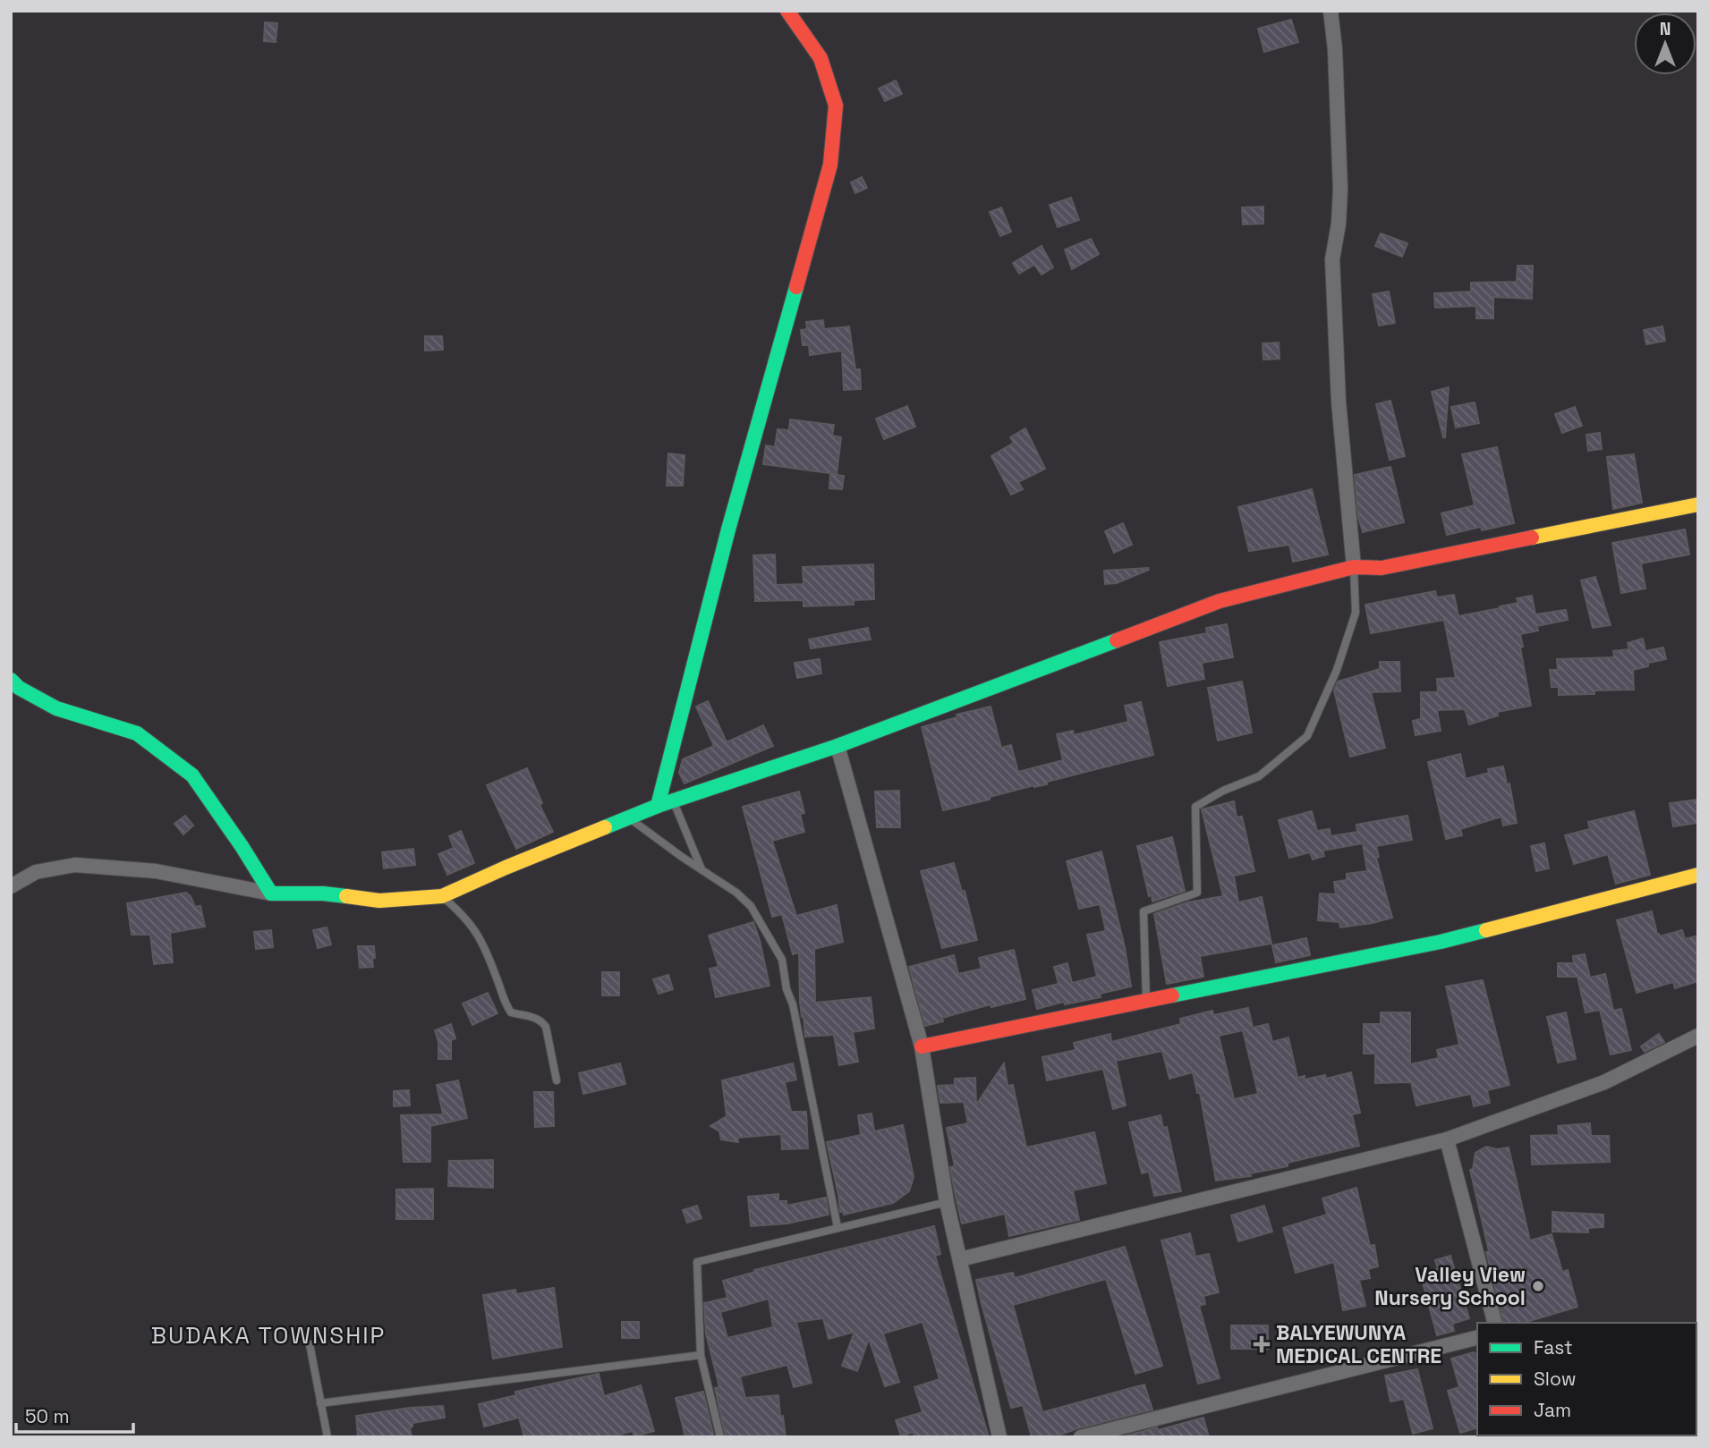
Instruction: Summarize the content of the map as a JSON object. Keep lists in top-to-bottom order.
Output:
{
  "districts": ["BUDAKA TOWNSHIP"],
  "places": {
    "other": ["Valley View Nursery School"],
    "health": ["BALYEWUNYA MEDICAL CENTRE"]
  },
  "legend": ["Fast", "Slow", "Jam"],
  "scale_bar": "50 m",
  "north": "top"
}
